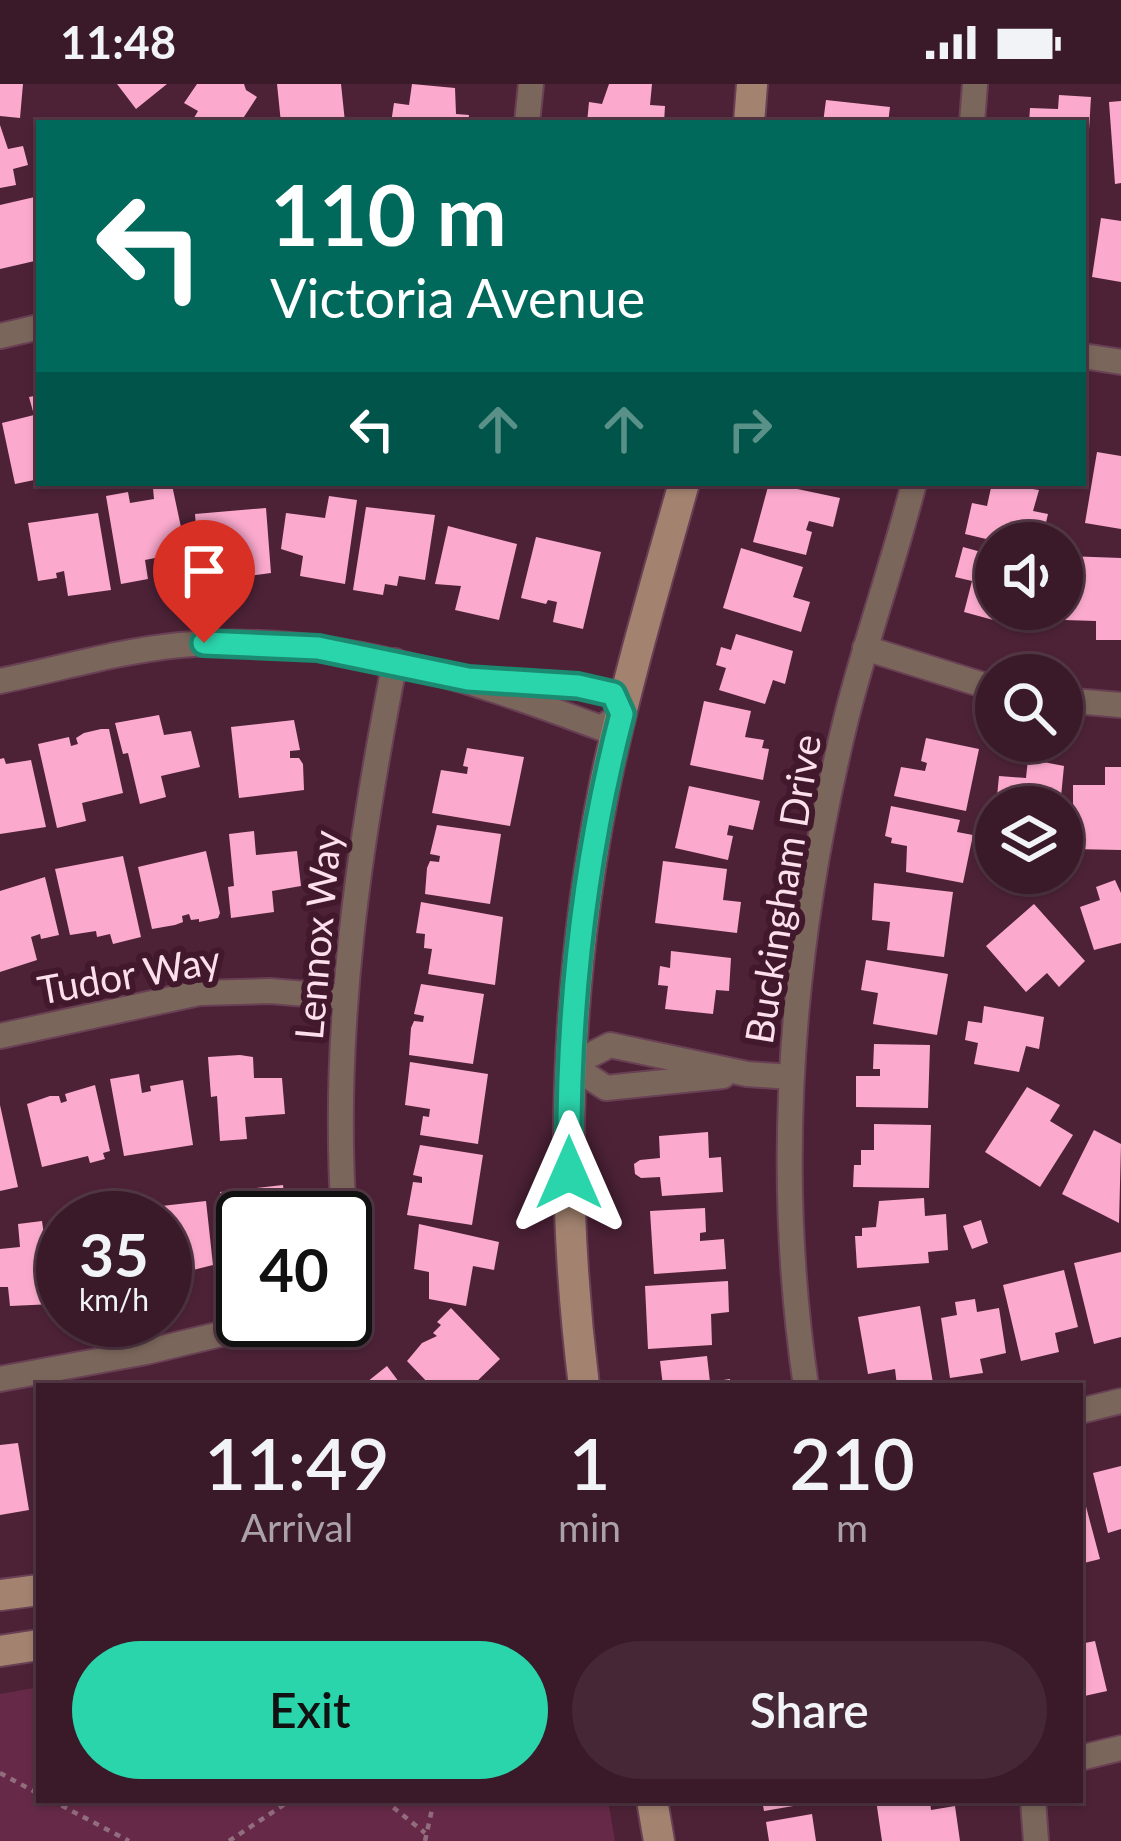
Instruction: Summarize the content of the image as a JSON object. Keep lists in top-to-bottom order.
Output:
{
  "streets": {
    "street": ["Buckingham Drive", "Lennox Way", "Tudor Way"]
  },
  "crossings": [
    ["Lennox Way", "Tudor Way"]
  ],
  "page": {
    "status": "11:48",
    "turn": ["110 m", "Victoria Avenue"],
    "speed": "35 km/h",
    "limit": "40",
    "eta": [
      "11:49",
      "Arrival",
      "1",
      "min",
      "210",
      "m"
    ],
    "buttons": ["Exit", "Share"]
  }
}
